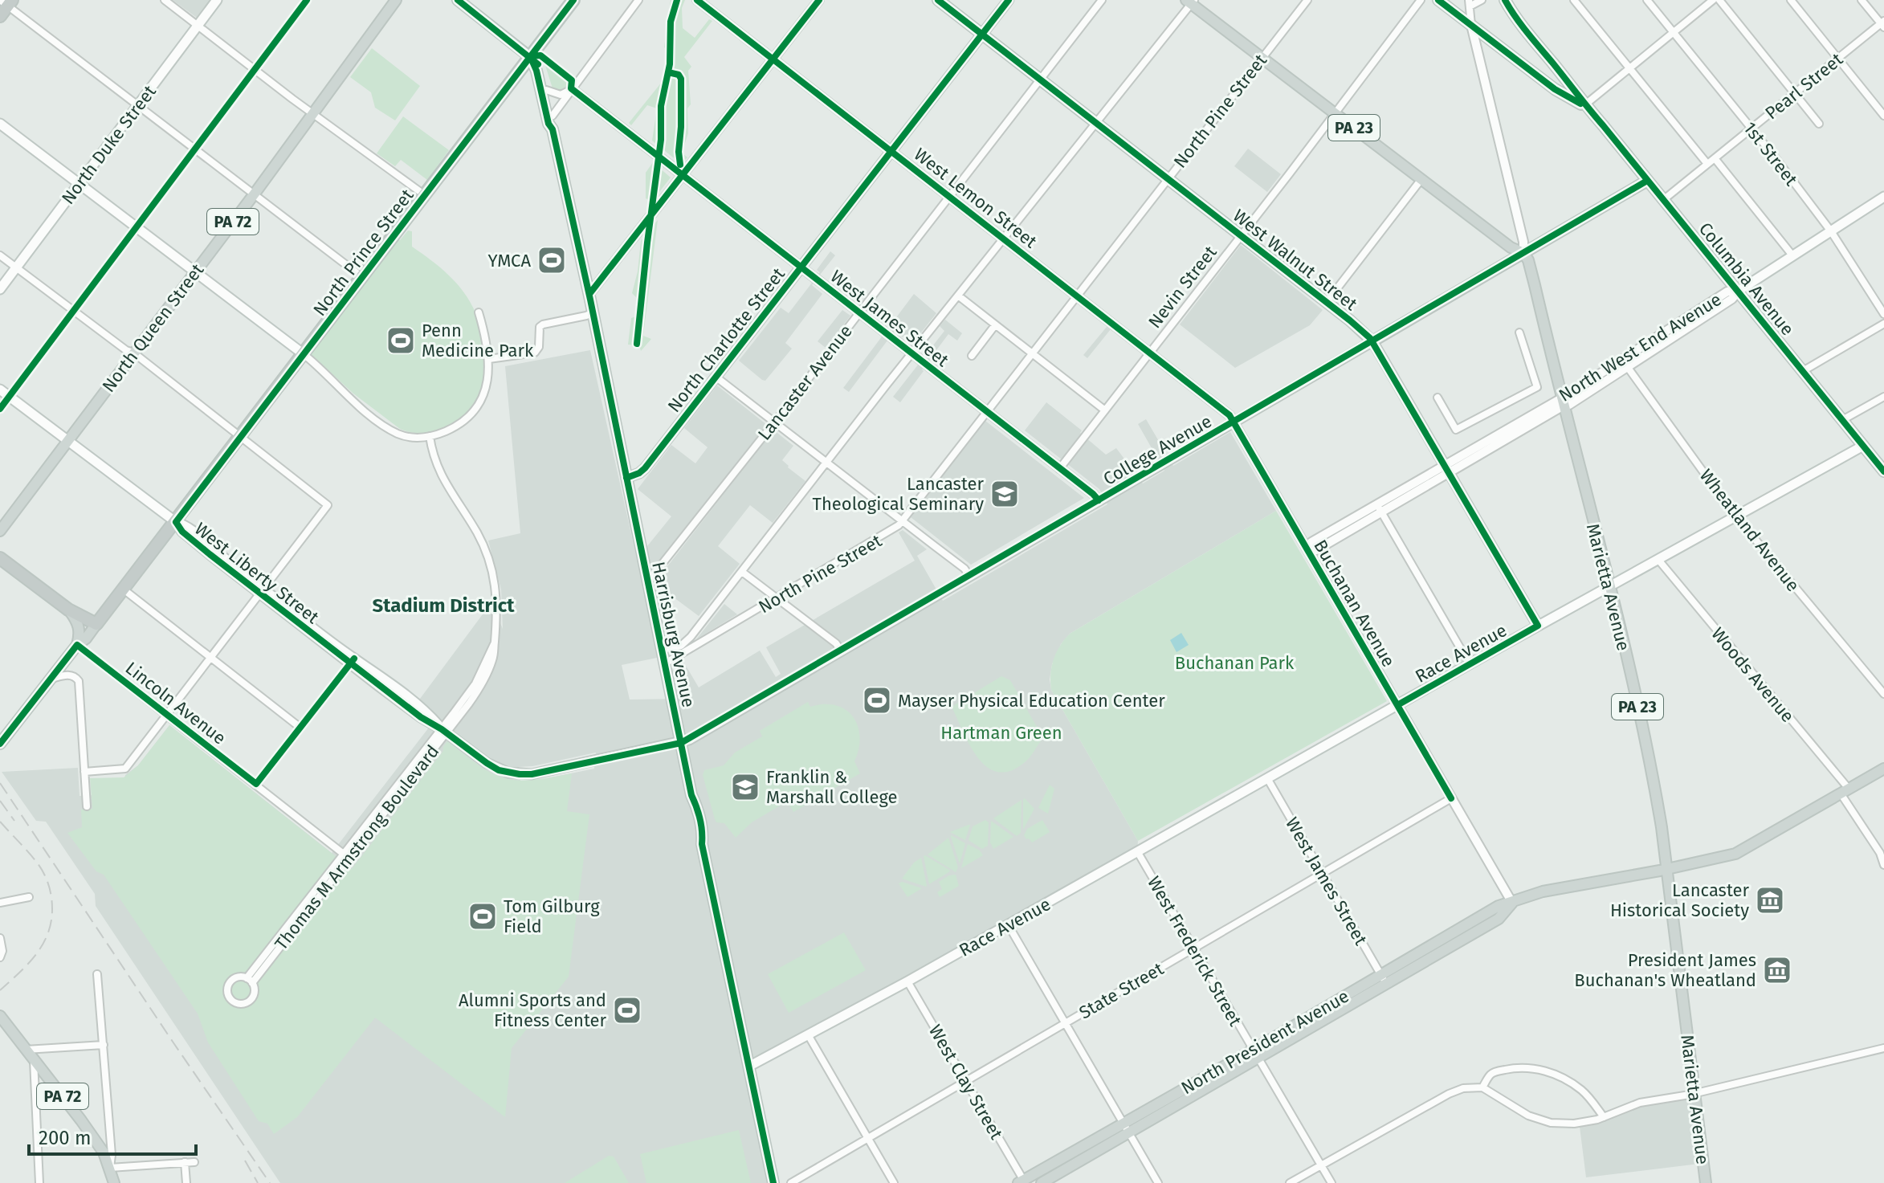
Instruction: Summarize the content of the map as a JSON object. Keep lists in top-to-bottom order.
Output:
{
  "streets": {
    "highway": ["North Prince Street"],
    "main road": [
      "PA 23",
      "North Duke Street",
      "PA 72",
      "West Walnut Street",
      "Columbia Avenue",
      "North Queen Street",
      "North Charlotte Street",
      "College Avenue",
      "West Liberty Street",
      "Marietta Avenue",
      "Harrisburg Avenue",
      "Race Avenue",
      "North President Avenue"
    ],
    "street": [
      "Pearl Street",
      "North Pine Street",
      "1st Street",
      "West Lemon Street",
      "Nevin Street",
      "West James Street",
      "North West End Avenue",
      "Lancaster Avenue",
      "Wheatland Avenue",
      "Buchanan Avenue",
      "Woods Avenue",
      "Lincoln Avenue",
      "Thomas M Armstrong Boulevard",
      "West Frederick Street",
      "State Street",
      "West Clay Street"
    ]
  },
  "crossings": [
    ["Pearl Street", "1st Street"],
    ["Pearl Street", "Columbia Avenue"],
    ["North Pine Street", "PA 23"],
    ["North Pine Street", "West Lemon Street"],
    ["North Pine Street", "West Walnut Street"],
    ["North Pine Street", "West James Street"],
    ["North Pine Street", "Harrisburg Avenue"],
    ["PA 23", "Nevin Street"],
    ["PA 23", "College Avenue"],
    ["PA 23", "Marietta Avenue"],
    ["West Lemon Street", "Nevin Street"],
    ["West Lemon Street", "North Charlotte Street"],
    ["West Lemon Street", "Lancaster Avenue"],
    ["West Lemon Street", "College Avenue"],
    ["West Lemon Street", "Buchanan Avenue"],
    ["North Prince Street", "West Liberty Street"],
    ["North Prince Street", "Harrisburg Avenue"],
    ["North Prince Street", "Lincoln Avenue"],
    ["West Walnut Street", "Nevin Street"],
    ["West Walnut Street", "North Charlotte Street"],
    ["West Walnut Street", "North West End Avenue"],
    ["West Walnut Street", "Lancaster Avenue"],
    ["West Walnut Street", "College Avenue"],
    ["West Walnut Street", "Race Avenue"],
    ["Columbia Avenue", "North West End Avenue"],
    ["Columbia Avenue", "College Avenue"],
    ["Columbia Avenue", "Race Avenue"],
    ["Nevin Street", "West James Street"],
    ["West James Street", "North Charlotte Street"],
    ["West James Street", "Lancaster Avenue"],
    ["West James Street", "College Avenue"],
    ["West James Street", "Race Avenue"],
    ["West James Street", "State Street"],
    ["West James Street", "North President Avenue"],
    ["North Queen Street", "West Liberty Street"],
    ["North Charlotte Street", "Harrisburg Avenue"],
    ["North West End Avenue", "Wheatland Avenue"],
    ["North West End Avenue", "Marietta Avenue"],
    ["North West End Avenue", "Buchanan Avenue"],
    ["Lancaster Avenue", "Harrisburg Avenue"],
    ["College Avenue", "West Liberty Street"],
    ["College Avenue", "Marietta Avenue"],
    ["College Avenue", "Buchanan Avenue"],
    ["College Avenue", "Harrisburg Avenue"],
    ["Wheatland Avenue", "Race Avenue"],
    ["West Liberty Street", "Harrisburg Avenue"],
    ["West Liberty Street", "Thomas M Armstrong Boulevard"],
    ["Marietta Avenue", "Race Avenue"],
    ["Marietta Avenue", "North President Avenue"],
    ["Buchanan Avenue", "Race Avenue"],
    ["Buchanan Avenue", "State Street"],
    ["Buchanan Avenue", "North President Avenue"],
    ["Harrisburg Avenue", "Race Avenue"],
    ["Race Avenue", "Woods Avenue"],
    ["Race Avenue", "West Frederick Street"],
    ["Race Avenue", "West Clay Street"],
    ["Woods Avenue", "North President Avenue"],
    ["Lincoln Avenue", "Thomas M Armstrong Boulevard"],
    ["West Frederick Street", "State Street"],
    ["West Frederick Street", "North President Avenue"],
    ["State Street", "West Clay Street"],
    ["North President Avenue", "West Clay Street"]
  ],
  "districts": ["Stadium District"],
  "parks": ["Buchanan Park", "Hartman Green"],
  "places": {
    "sports": [
      "YMCA",
      "Penn Medicine Park",
      "Mayser Physical Education Center",
      "Tom Gilburg Field",
      "Alumni Sports and Fitness Center"
    ],
    "school or university": ["Lancaster Theological Seminary", "Franklin & Marshall College"],
    "museum": ["Lancaster Historical Society", "President James Buchanan's Wheatland"]
  },
  "scale_bar": "200 m"
}
